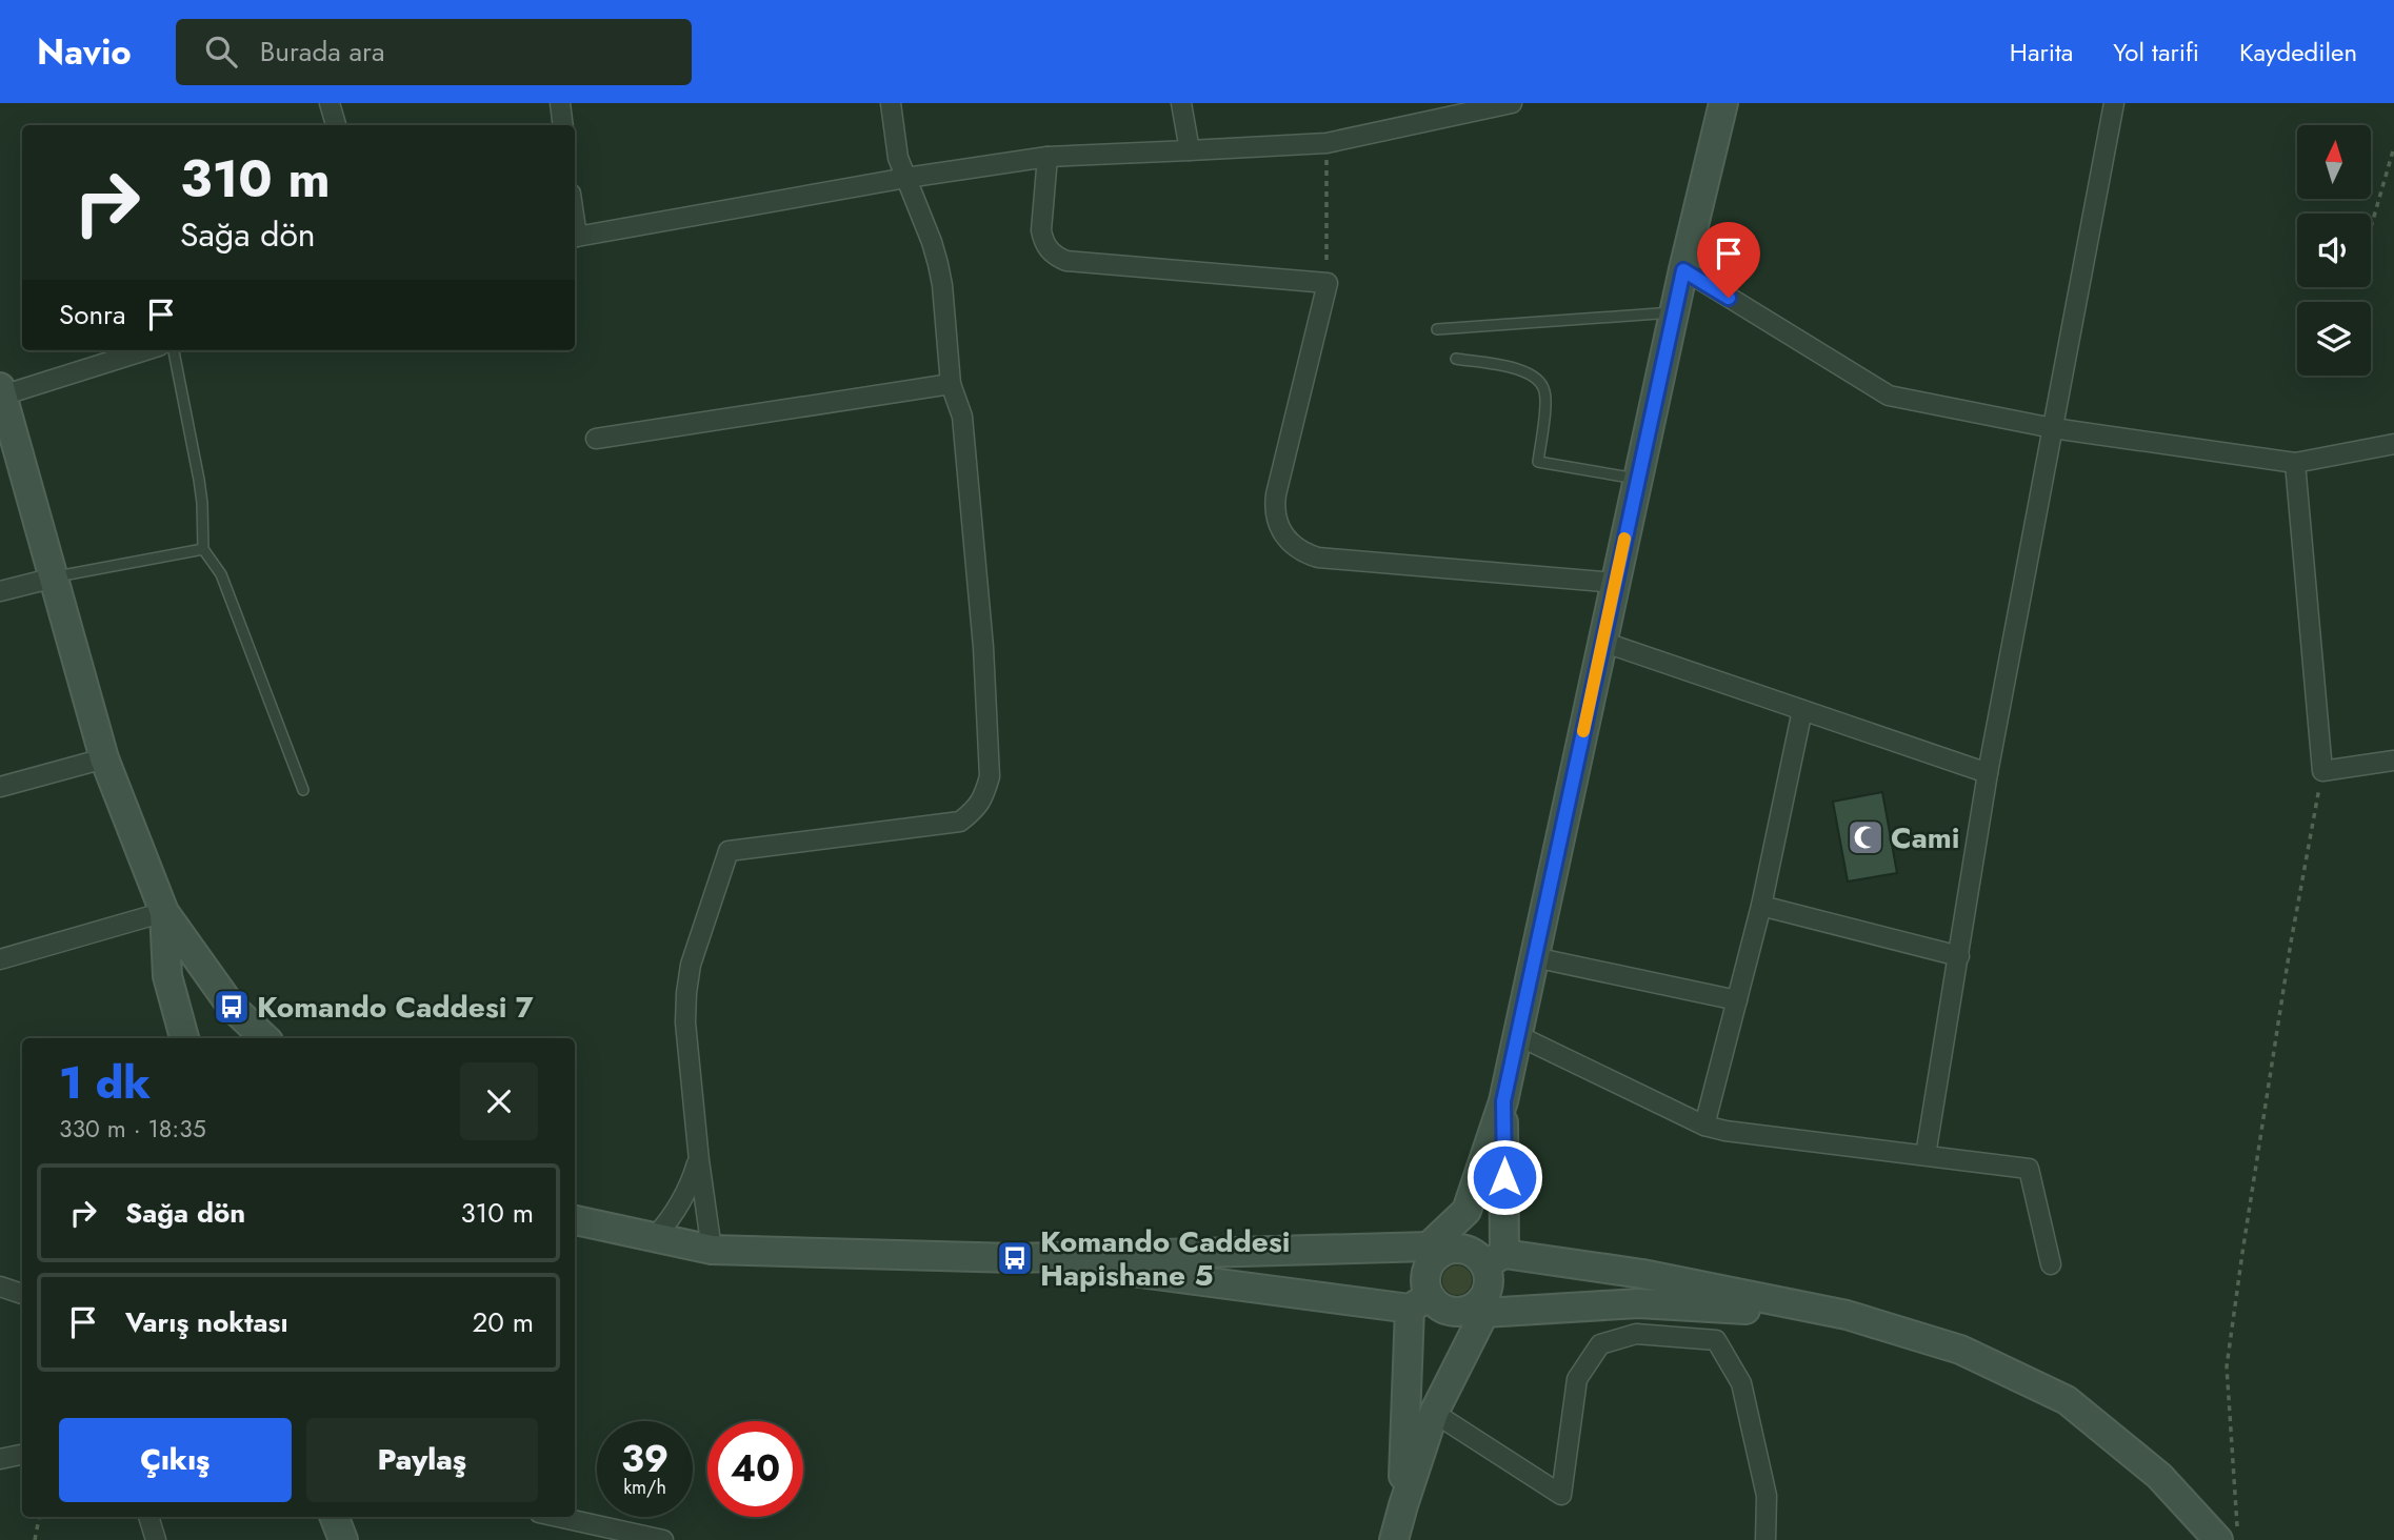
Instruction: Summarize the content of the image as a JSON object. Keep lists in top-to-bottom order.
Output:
{
  "places": {
    "mosque": ["Cami"],
    "bus stop": ["Komando Caddesi 7", "Komando Caddesi Hapishane 5"]
  },
  "north": "top",
  "page": {
    "header": "Navio",
    "search": "Burada ara",
    "nav": ["Harita", "Yol tarifi", "Kaydedilen"],
    "turn": ["310 m", "Sağa dön"],
    "then": "Sonra",
    "heading": ["1 dk", "330 m · 18:35"],
    "list": [
      {
        "name": "Sağa dön",
        "value": "310 m"
      },
      {
        "name": "Varış noktası",
        "value": "20 m"
      }
    ],
    "buttons": ["Çıkış", "Paylaş"],
    "speed": "39 km/h",
    "limit": "40"
  }
}
